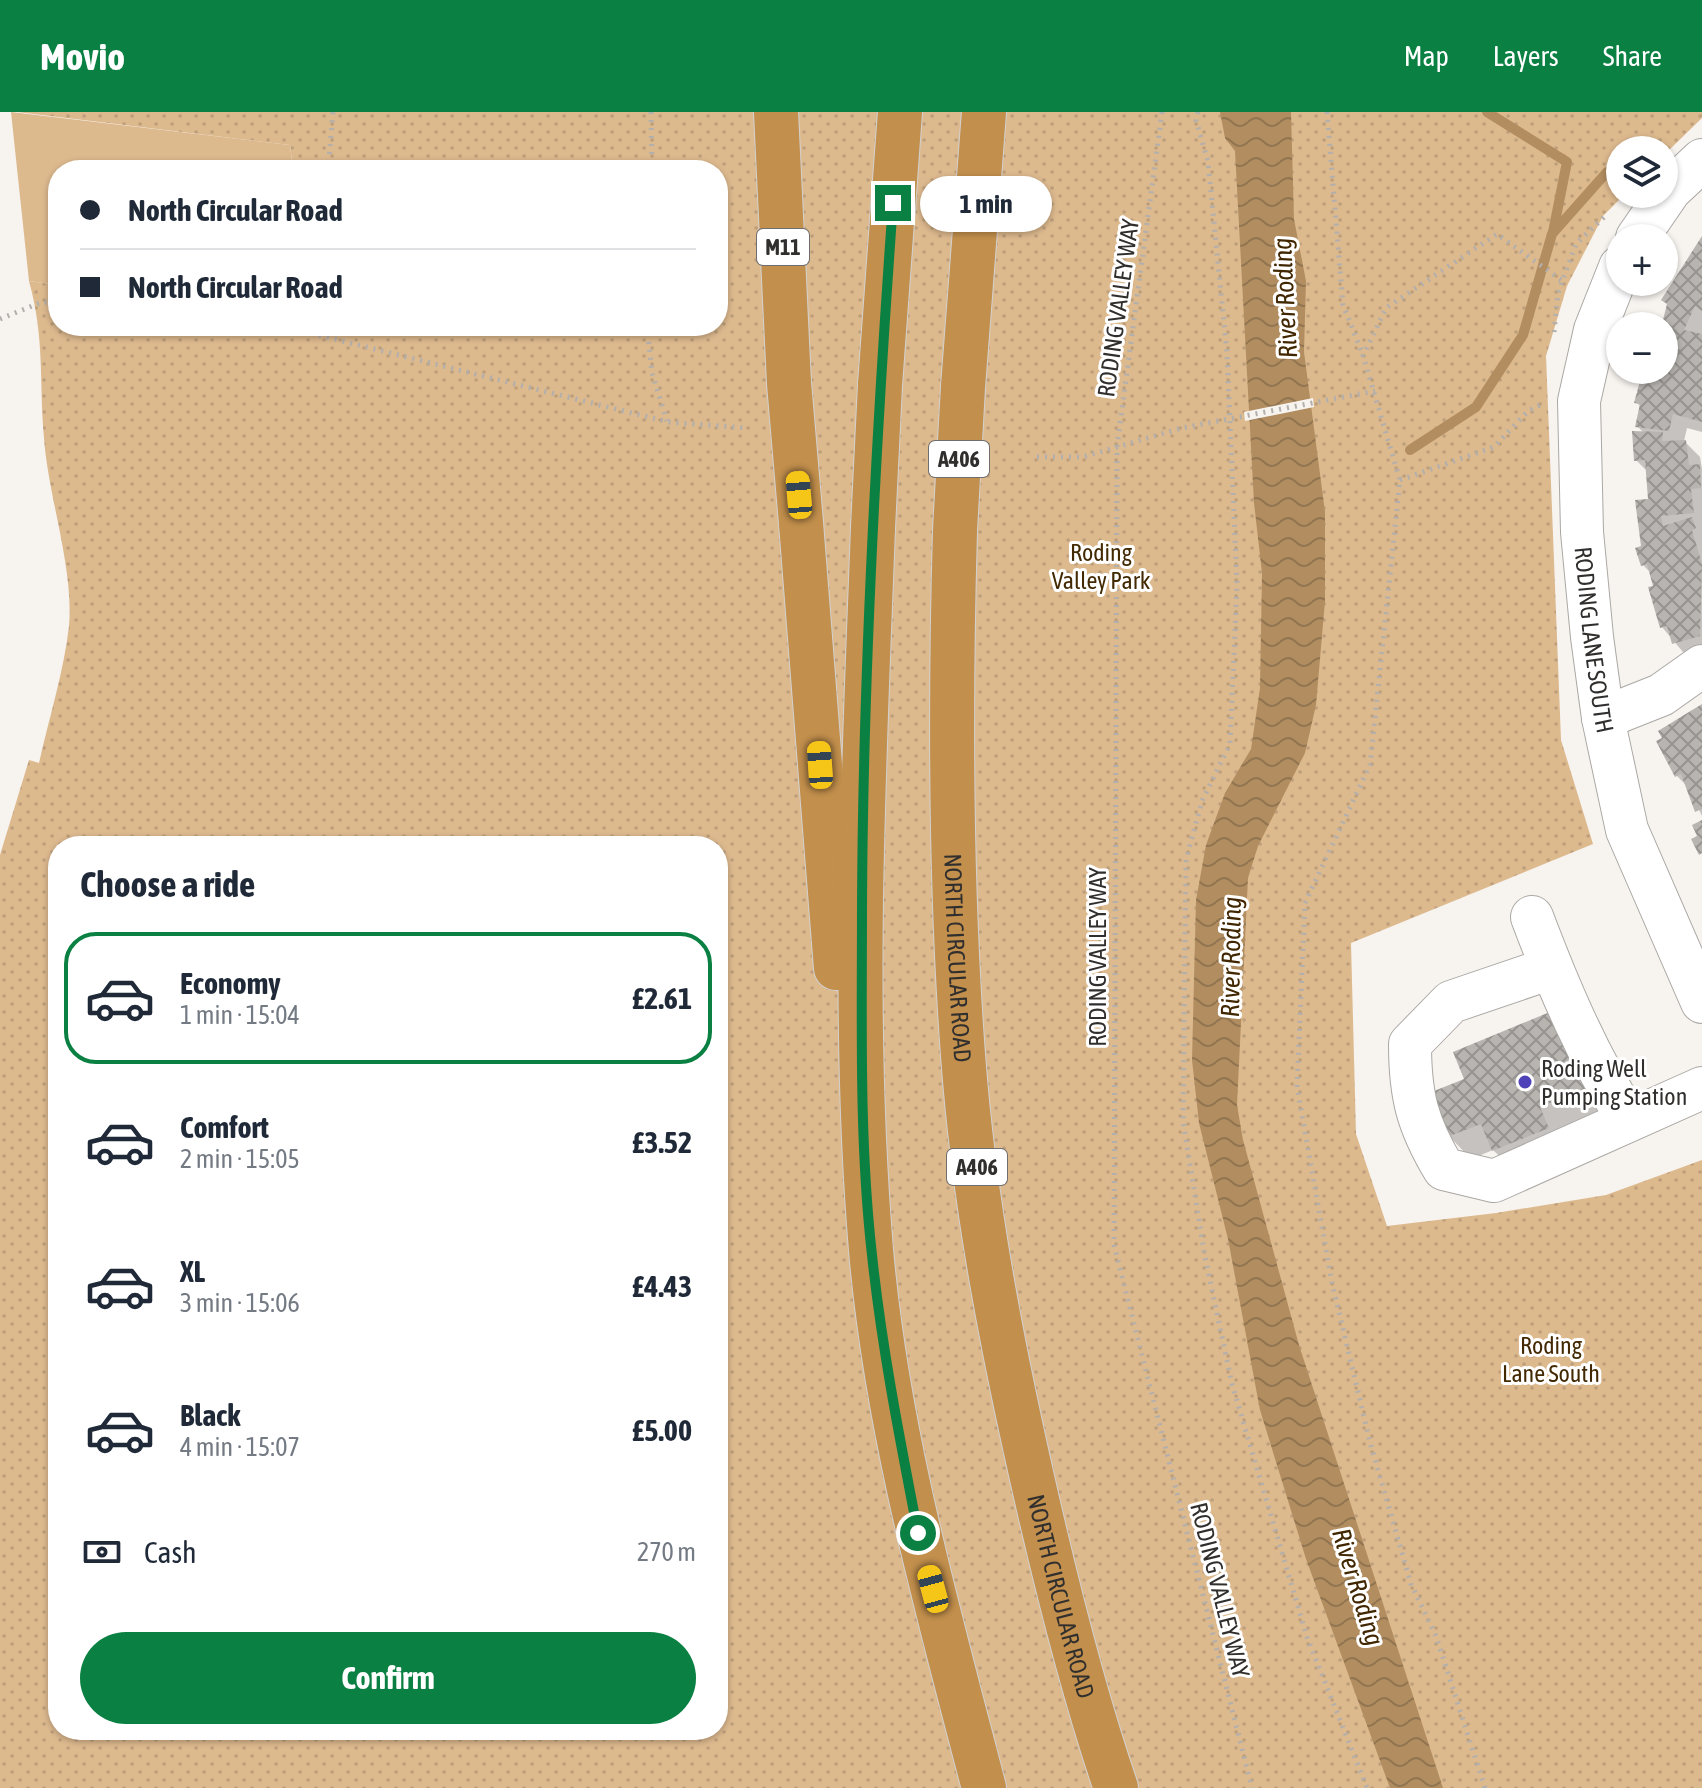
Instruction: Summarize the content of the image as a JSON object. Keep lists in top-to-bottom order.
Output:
{
  "streets": {
    "highway": ["M11", "A406", "NORTH CIRCULAR ROAD"],
    "street": ["RODING LANE SOUTH"],
    "path": ["RODING VALLEY WAY"]
  },
  "water": ["River Roding"],
  "parks": ["Roding Valley Park", "Roding Lane South"],
  "places": ["Roding Well Pumping Station"],
  "page": {
    "header": "Movio",
    "nav": ["Map", "Layers", "Share"],
    "map_buttons": ["+", "−"],
    "banner": ["North Circular Road", "North Circular Road"],
    "bubble": "1 min",
    "heading": "Choose a ride",
    "list": [
      {
        "name": "Economy",
        "note": "1 min · 15:04",
        "value": "£2.61"
      },
      {
        "name": "Comfort",
        "note": "2 min · 15:05",
        "value": "£3.52"
      },
      {
        "name": "XL",
        "note": "3 min · 15:06",
        "value": "£4.43"
      },
      {
        "name": "Black",
        "note": "4 min · 15:07",
        "value": "£5.00"
      }
    ],
    "pay": ["Cash", "270 m"],
    "buttons": "Confirm"
  }
}
